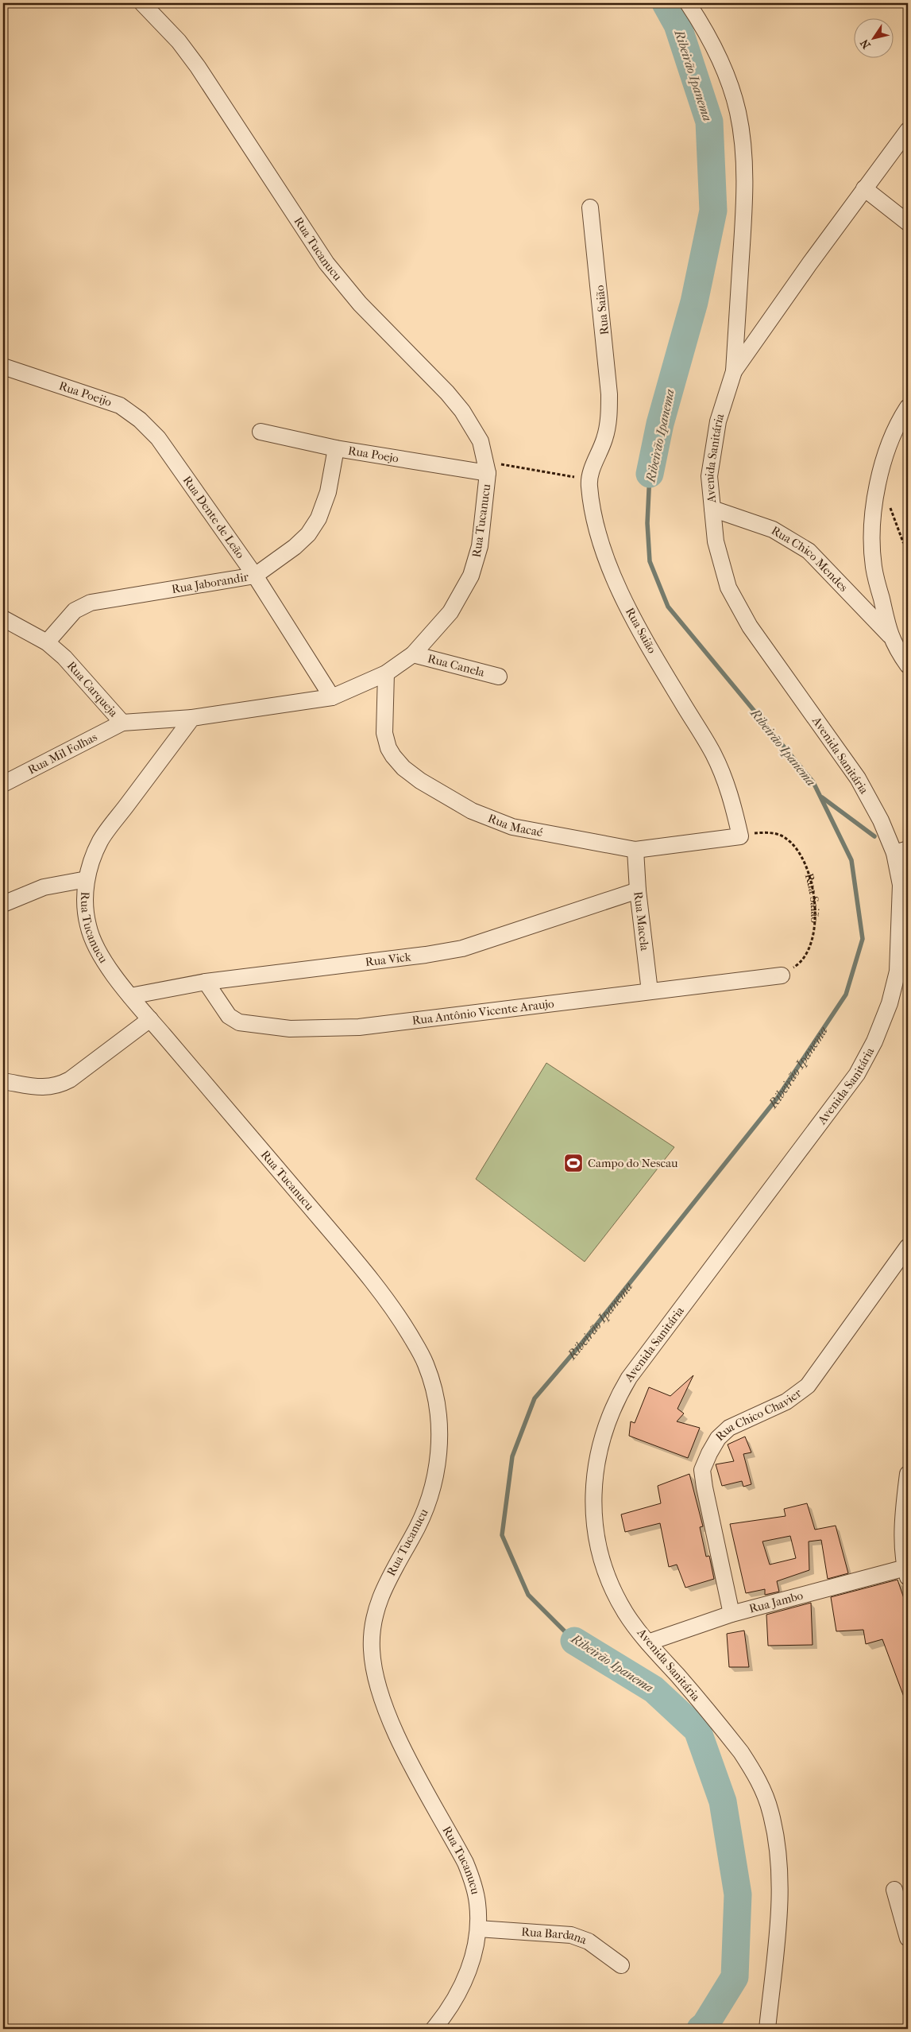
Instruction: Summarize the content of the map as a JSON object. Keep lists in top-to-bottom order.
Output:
{
  "streets": {
    "street": [
      "Rua Tucanucu",
      "Rua Saião",
      "Rua Poeijo",
      "Rua Poejo",
      "Avenida Sanitária",
      "Rua Dente de Leão",
      "Rua Chico Mendes",
      "Rua Jaborandir",
      "Rua Canela",
      "Rua Carqueja",
      "Rua Mil Folhas",
      "Rua Macaé",
      "Rua Macela",
      "Rua Vick",
      "Rua Antônio Vicente Araujo",
      "Rua Chico Chavier",
      "Rua Jambo",
      "Rua Bardana"
    ]
  },
  "crossings": [
    ["Rua Tucanucu", "Rua Poejo"],
    ["Rua Tucanucu", "Rua Dente de Leão"],
    ["Rua Tucanucu", "Rua Canela"],
    ["Rua Tucanucu", "Rua Carqueja"],
    ["Rua Tucanucu", "Rua Macaé"],
    ["Rua Tucanucu", "Rua Vick"],
    ["Rua Tucanucu", "Rua Bardana"],
    ["Rua Saião", "Rua Macaé"],
    ["Rua Saião", "Rua Antônio Vicente Araujo"],
    ["Rua Poeijo", "Rua Dente de Leão"],
    ["Rua Poejo", "Rua Jaborandir"],
    ["Avenida Sanitária", "Rua Chico Mendes"],
    ["Avenida Sanitária", "Rua Jambo"],
    ["Rua Dente de Leão", "Rua Jaborandir"],
    ["Rua Jaborandir", "Rua Carqueja"],
    ["Rua Carqueja", "Rua Mil Folhas"],
    ["Rua Macaé", "Rua Macela"],
    ["Rua Macela", "Rua Vick"],
    ["Rua Macela", "Rua Antônio Vicente Araujo"],
    ["Rua Vick", "Rua Antônio Vicente Araujo"],
    ["Rua Chico Chavier", "Rua Jambo"]
  ],
  "water": ["Ribeirão Ipanema"],
  "places": {
    "sports": ["Campo do Nescau"]
  },
  "north": "bottom left"
}
